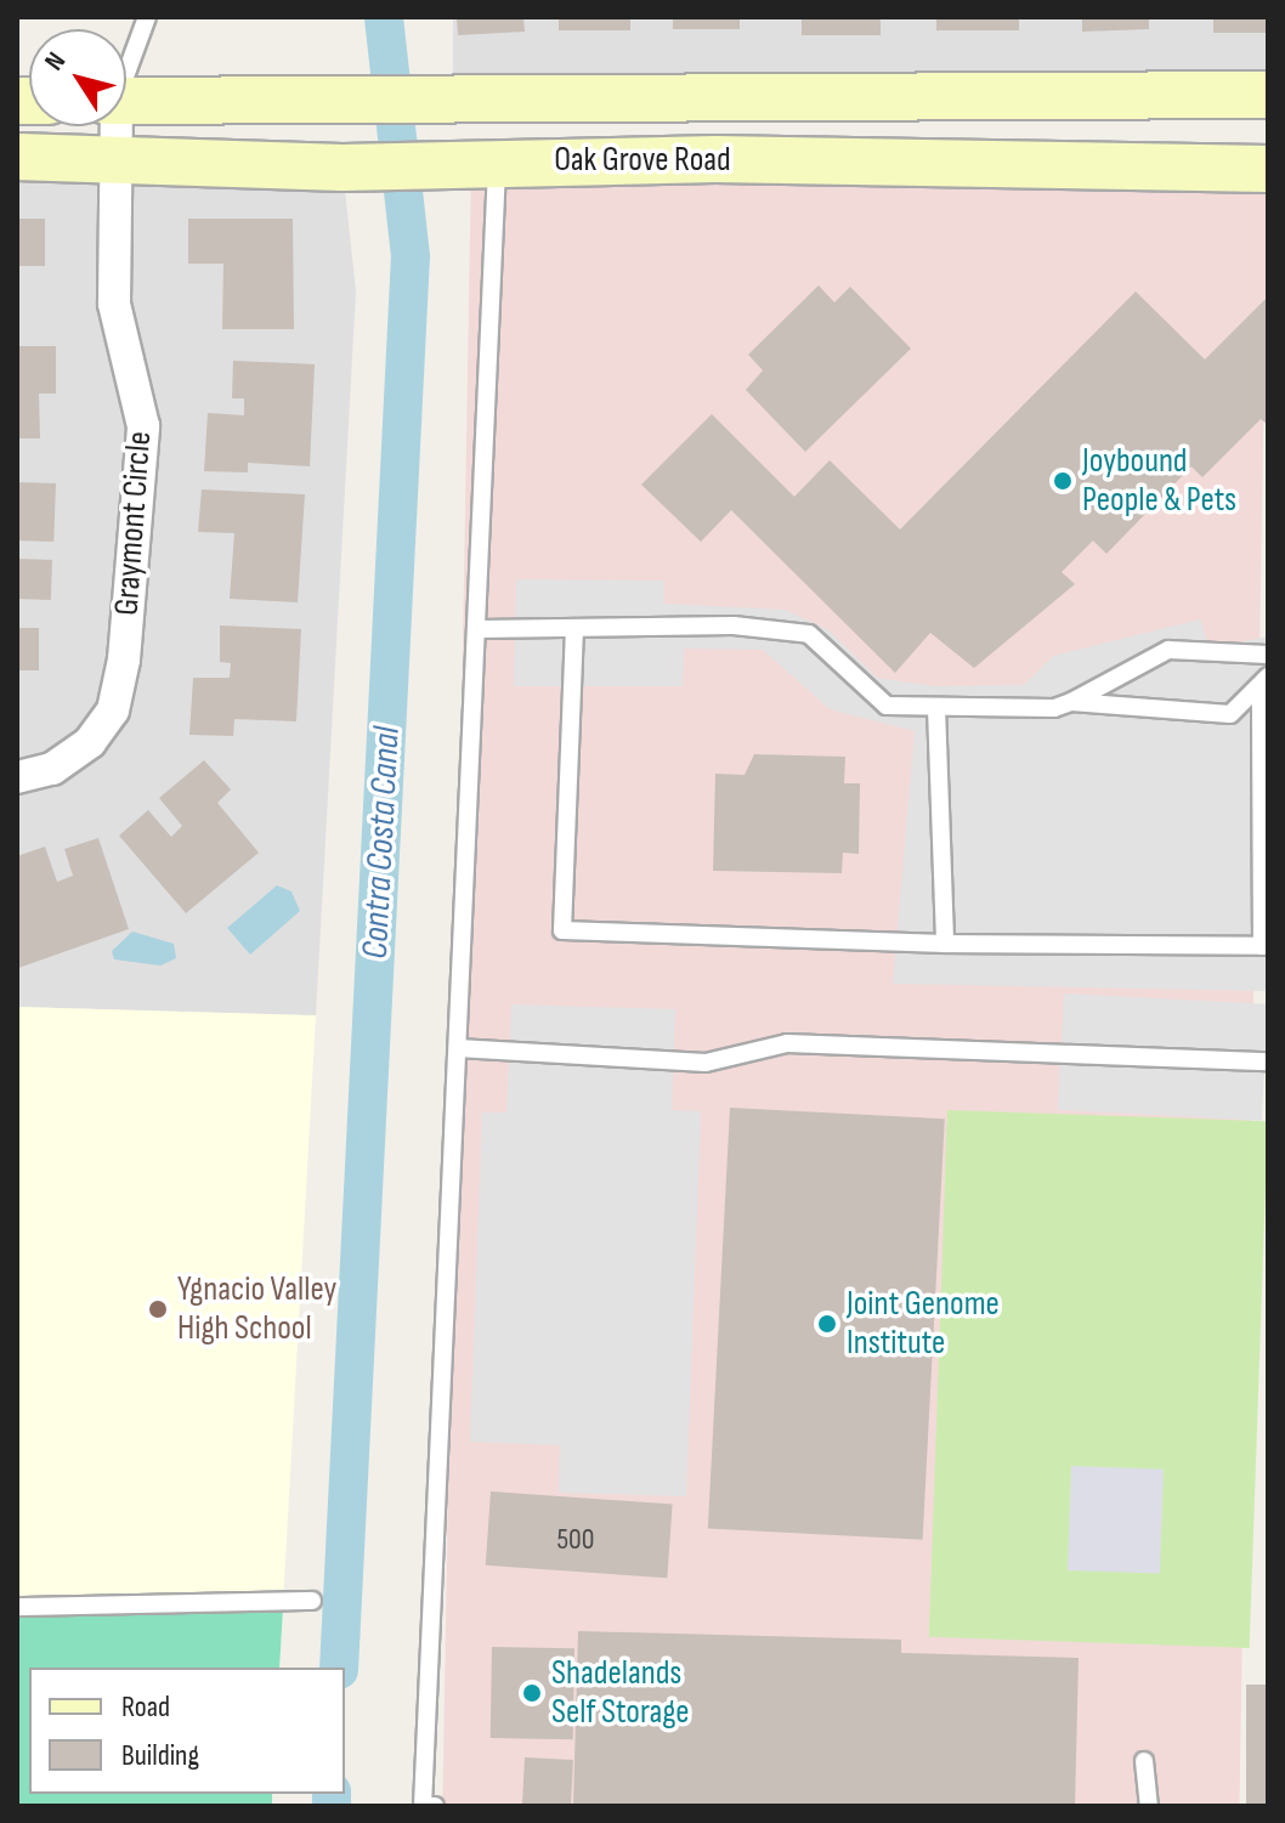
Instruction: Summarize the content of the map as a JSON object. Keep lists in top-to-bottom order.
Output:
{
  "streets": {
    "main road": ["Oak Grove Road"],
    "street": ["Graymont Circle"]
  },
  "crossings": [
    ["Oak Grove Road", "Graymont Circle"]
  ],
  "water": ["Contra Costa Canal"],
  "places": [
    "Joybound People & Pets",
    "Ygnacio Valley High School",
    "Joint Genome Institute",
    "Shadelands Self Storage"
  ],
  "house_numbers": ["500"],
  "legend": ["Road", "Building"],
  "north": "top left"
}
